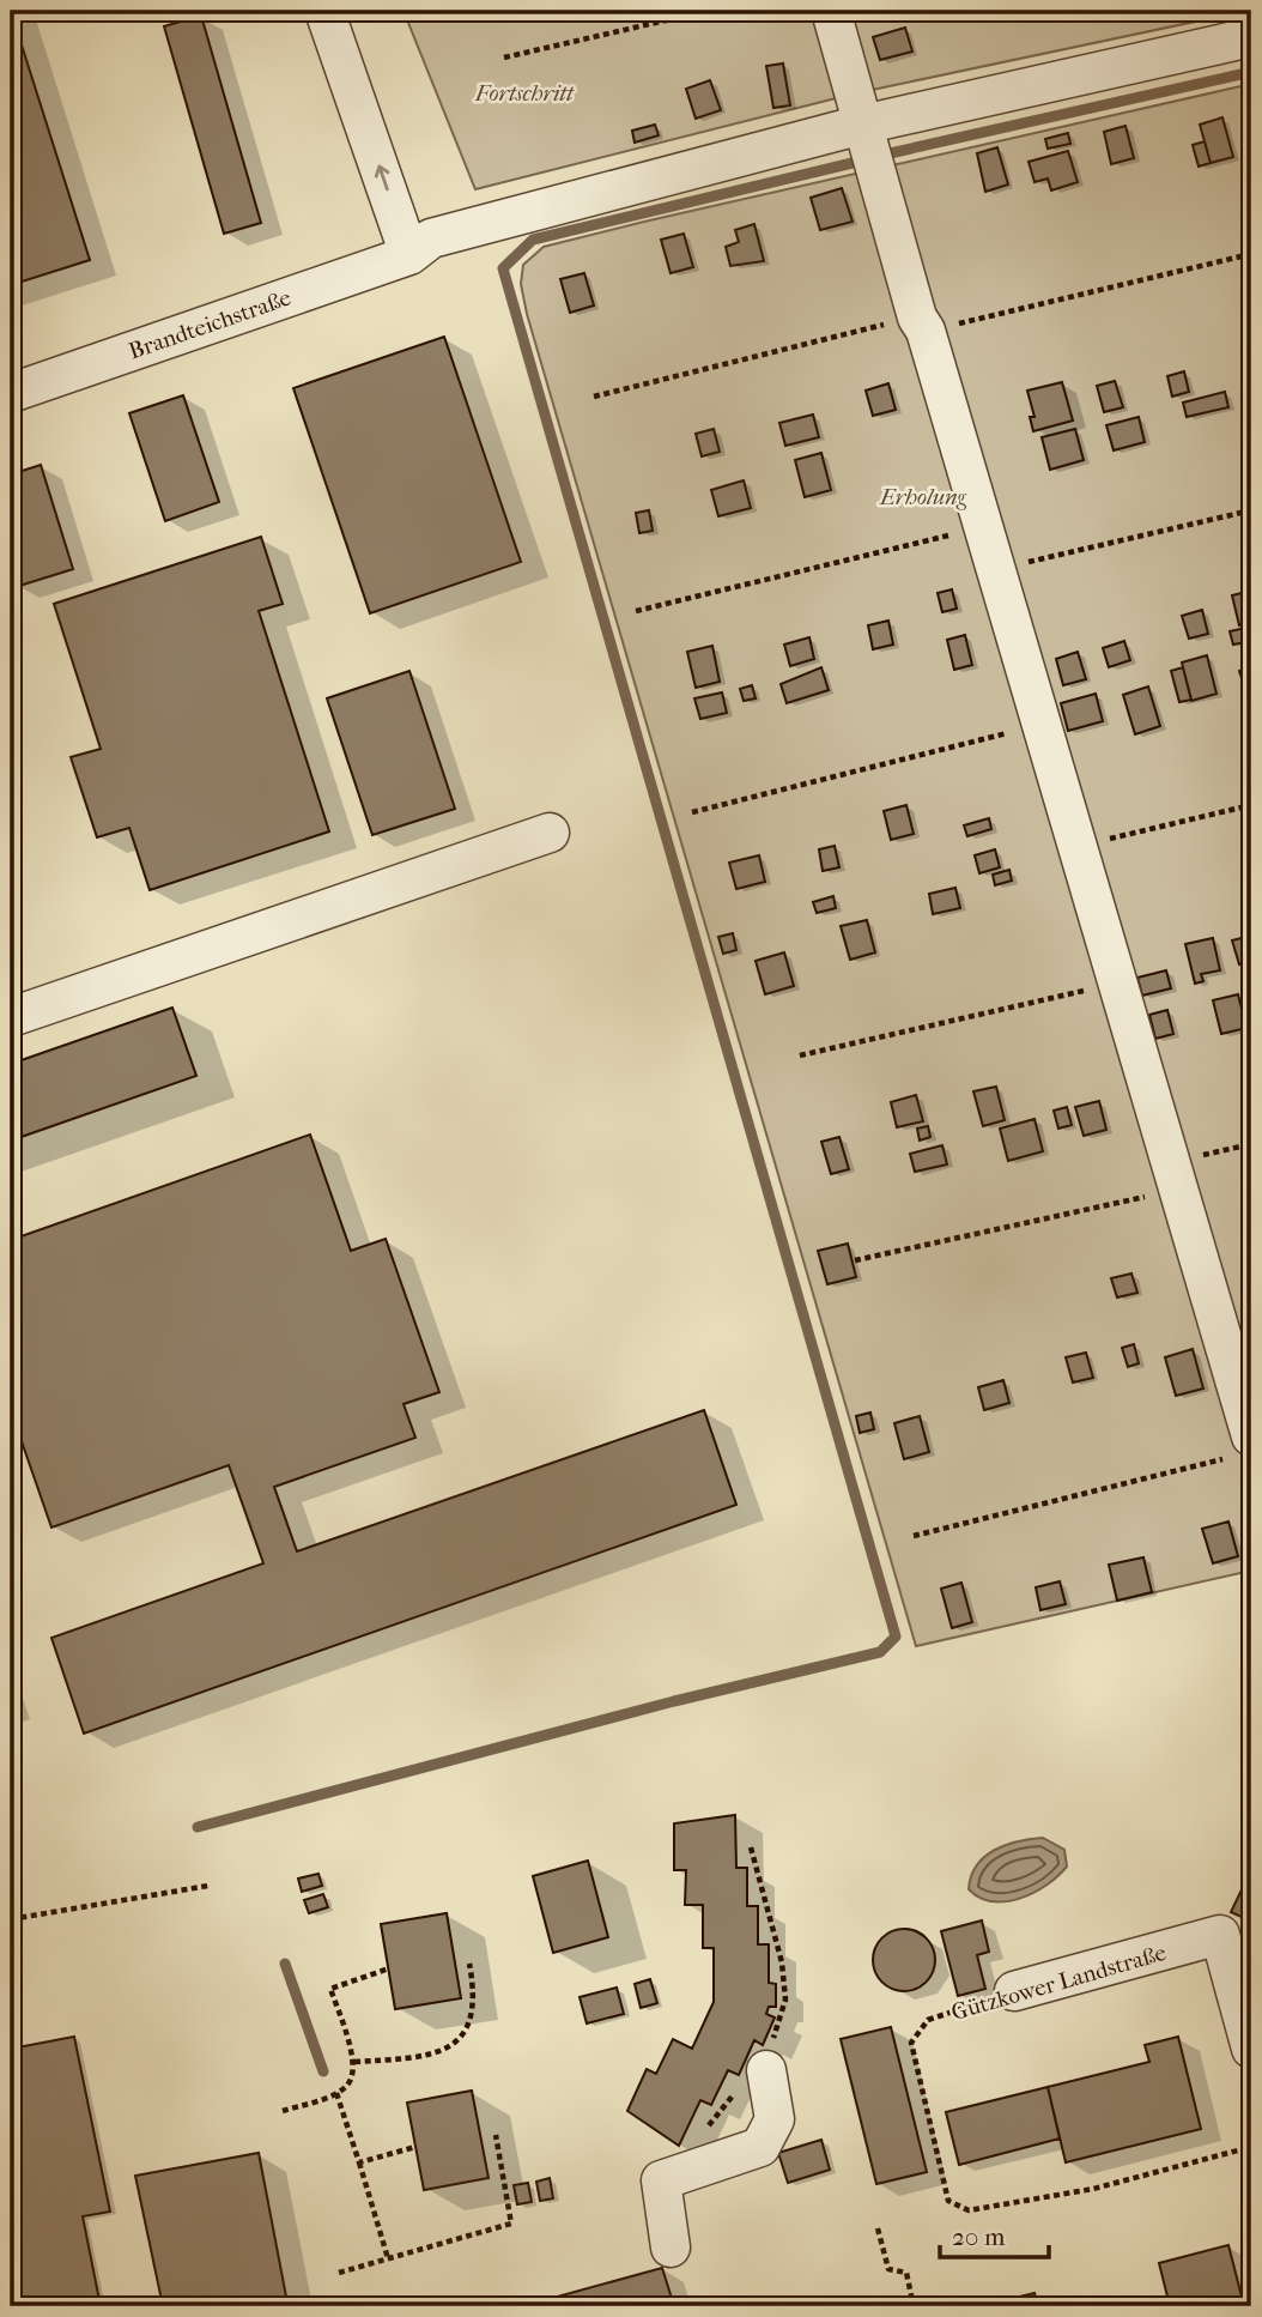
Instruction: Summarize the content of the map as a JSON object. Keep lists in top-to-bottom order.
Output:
{
  "streets": {
    "street": ["Brandteichstraße", "Gützkower Landstraße"]
  },
  "parks": ["Fortschritt", "Erholung"],
  "scale_bar": "20 m"
}
